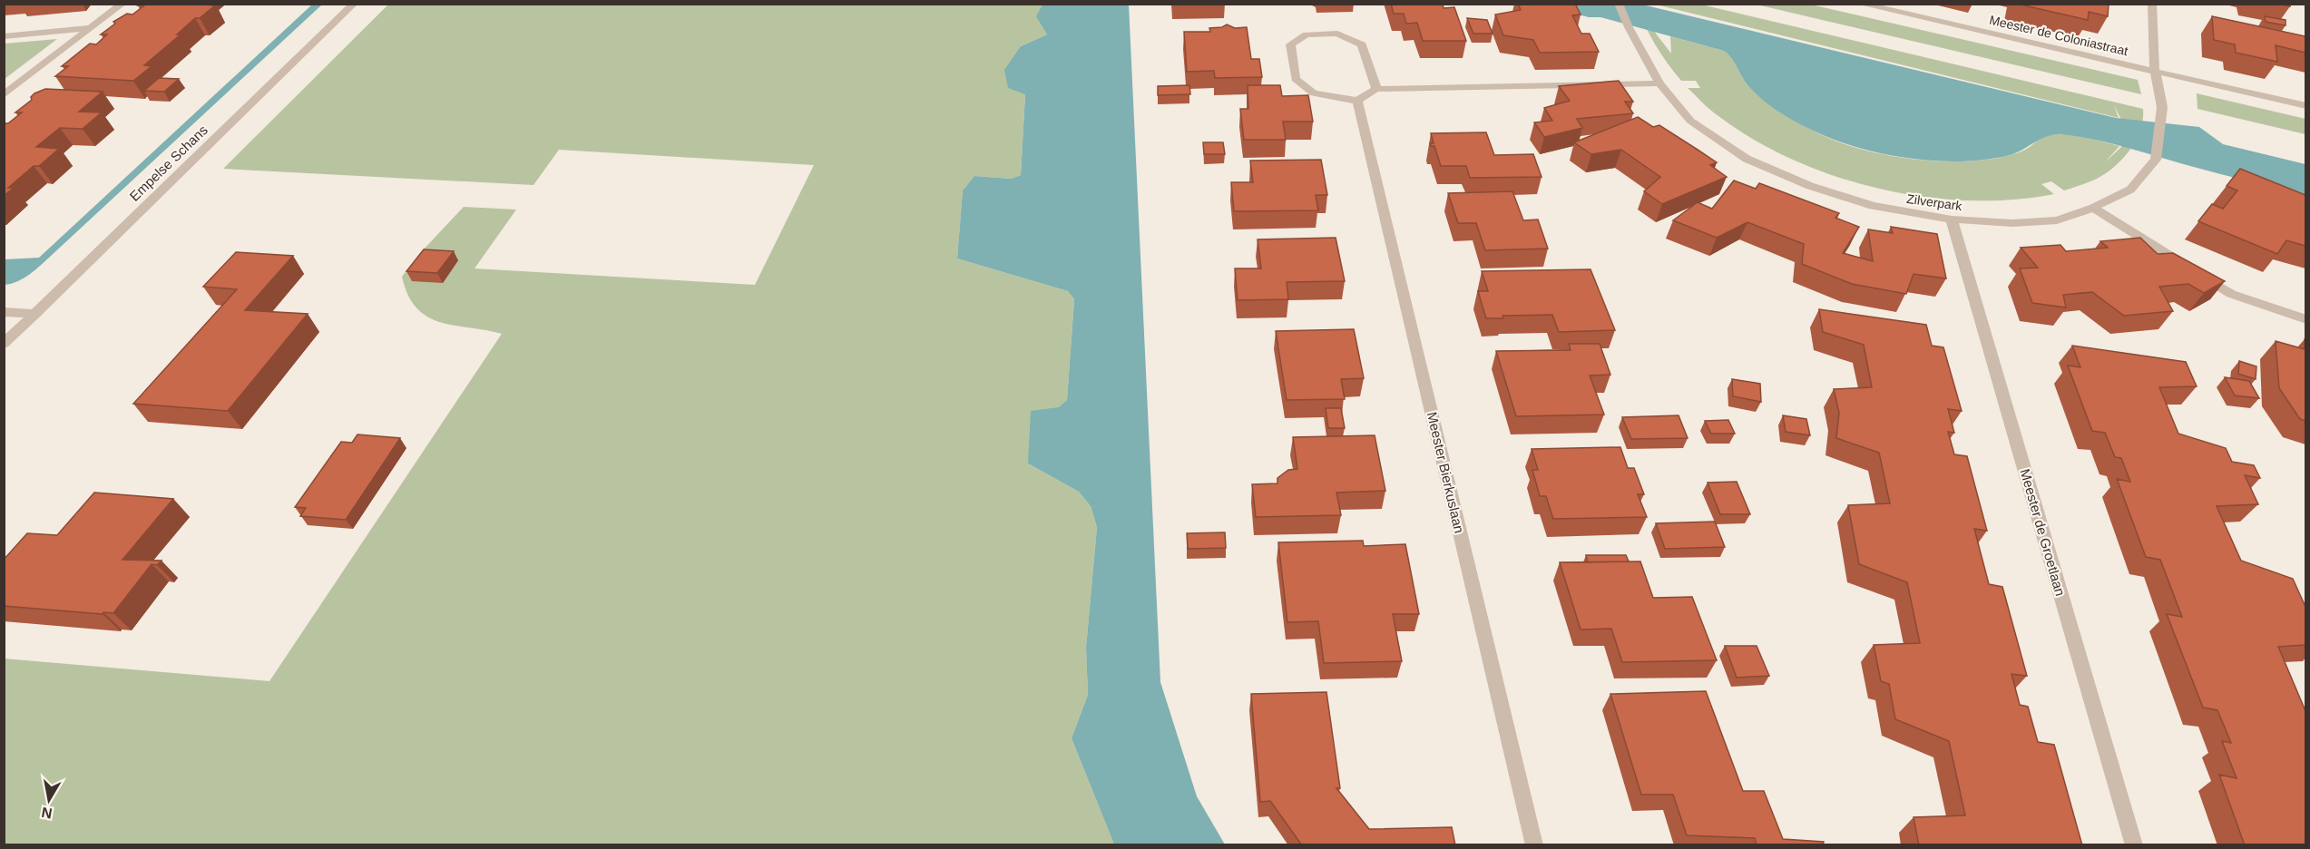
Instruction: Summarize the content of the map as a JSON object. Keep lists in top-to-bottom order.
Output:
{
  "streets": {
    "street": [
      "Meester de Coloniastraat",
      "Empelse Schans",
      "Zilverpark",
      "Meester Bierkuslaan",
      "Meester de Groetlaan"
    ]
  },
  "crossings": [
    ["Meester de Coloniastraat", "Zilverpark"],
    ["Zilverpark", "Meester de Groetlaan"]
  ],
  "north": "bottom"
}
